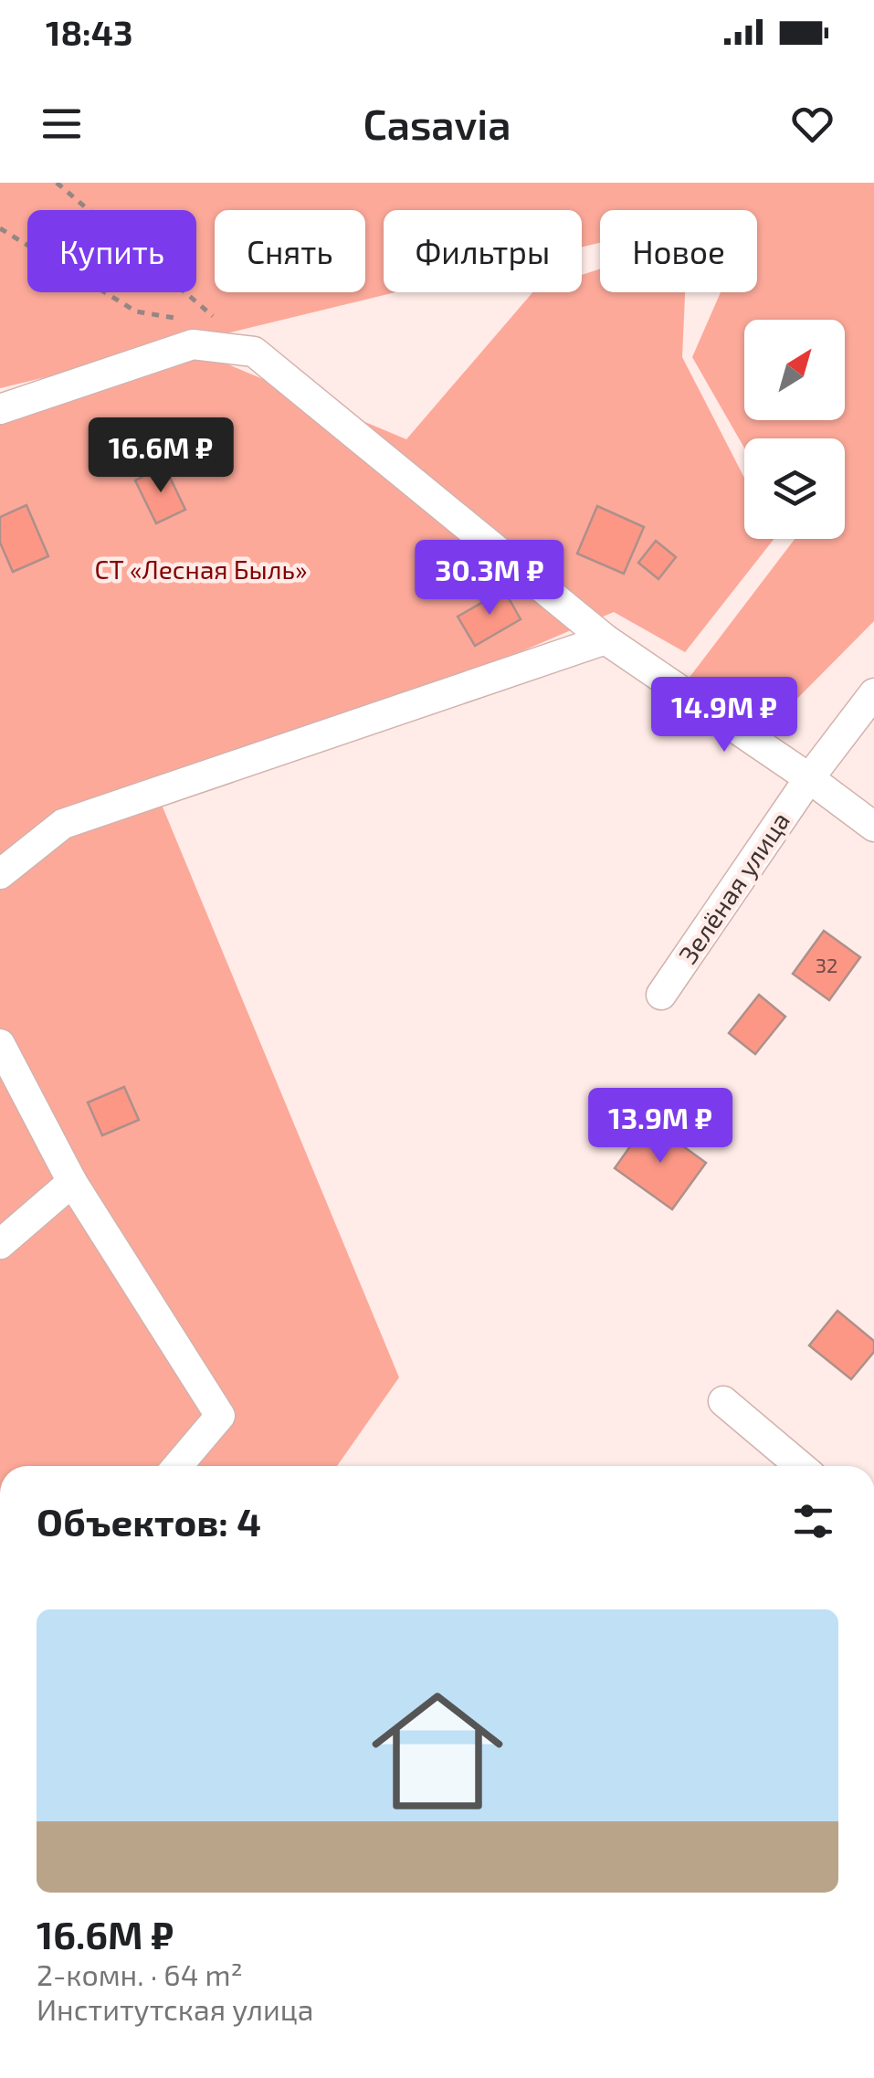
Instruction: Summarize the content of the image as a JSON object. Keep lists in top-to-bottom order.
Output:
{
  "streets": {
    "street": ["Зелёная улица"]
  },
  "parks": ["СТ «Лесная Быль»"],
  "house_numbers": ["32"],
  "north": "top right",
  "page": {
    "status": "18:43",
    "header": "Casavia",
    "chip": [
      "Купить",
      "Снять",
      "Фильтры",
      "Новое"
    ],
    "price": [
      "16.6M ₽",
      "30.3M ₽",
      "14.9M ₽",
      "13.9M ₽"
    ],
    "heading": "Объектов: 4",
    "list": [
      {
        "name": "16.6M ₽",
        "note": "2-комн. · 64 m² · Институтская улица"
      }
    ]
  }
}
